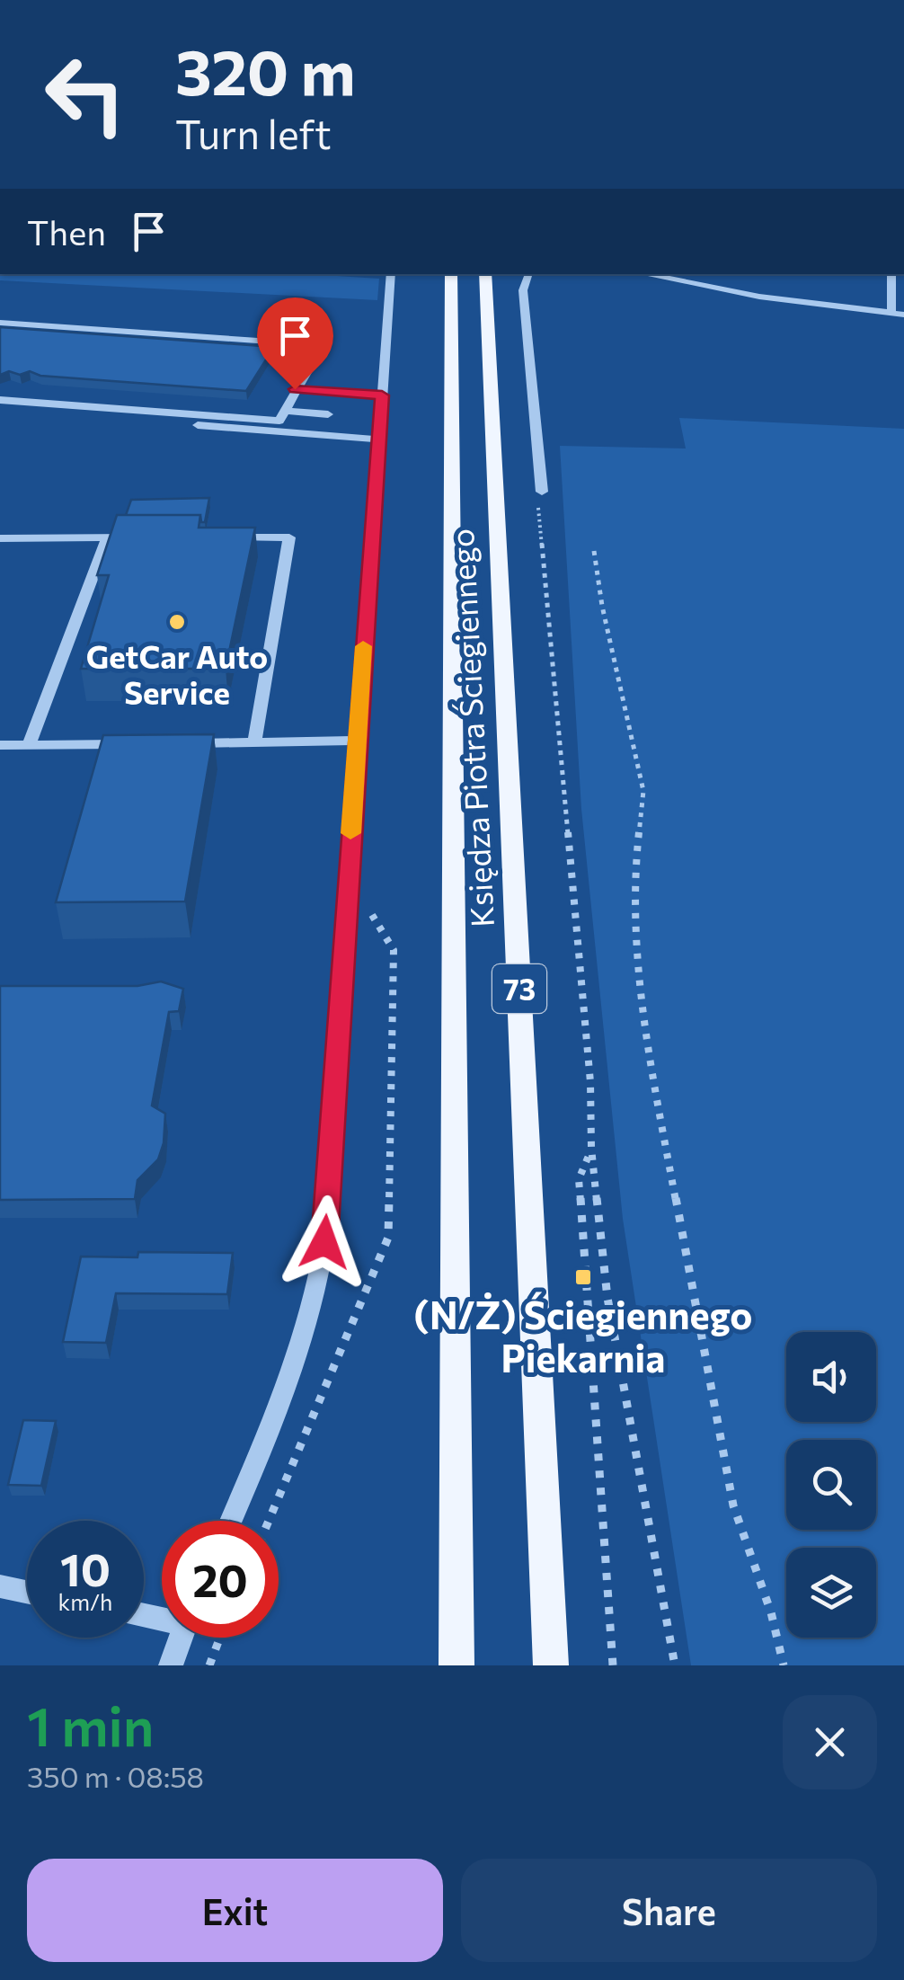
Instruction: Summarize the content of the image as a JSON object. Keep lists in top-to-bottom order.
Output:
{
  "streets": {
    "main road": ["Księdza Piotra Ściegiennego", "73"]
  },
  "places": {
    "other": ["GetCar Auto Service"],
    "transit": ["(N/Ż) Ściegiennego Piekarnia"]
  },
  "page": {
    "turn": ["320 m", "Turn left"],
    "then": "Then",
    "speed": "10 km/h",
    "limit": "20",
    "heading": ["1 min", "350 m · 08:58"],
    "buttons": ["Exit", "Share"]
  }
}
